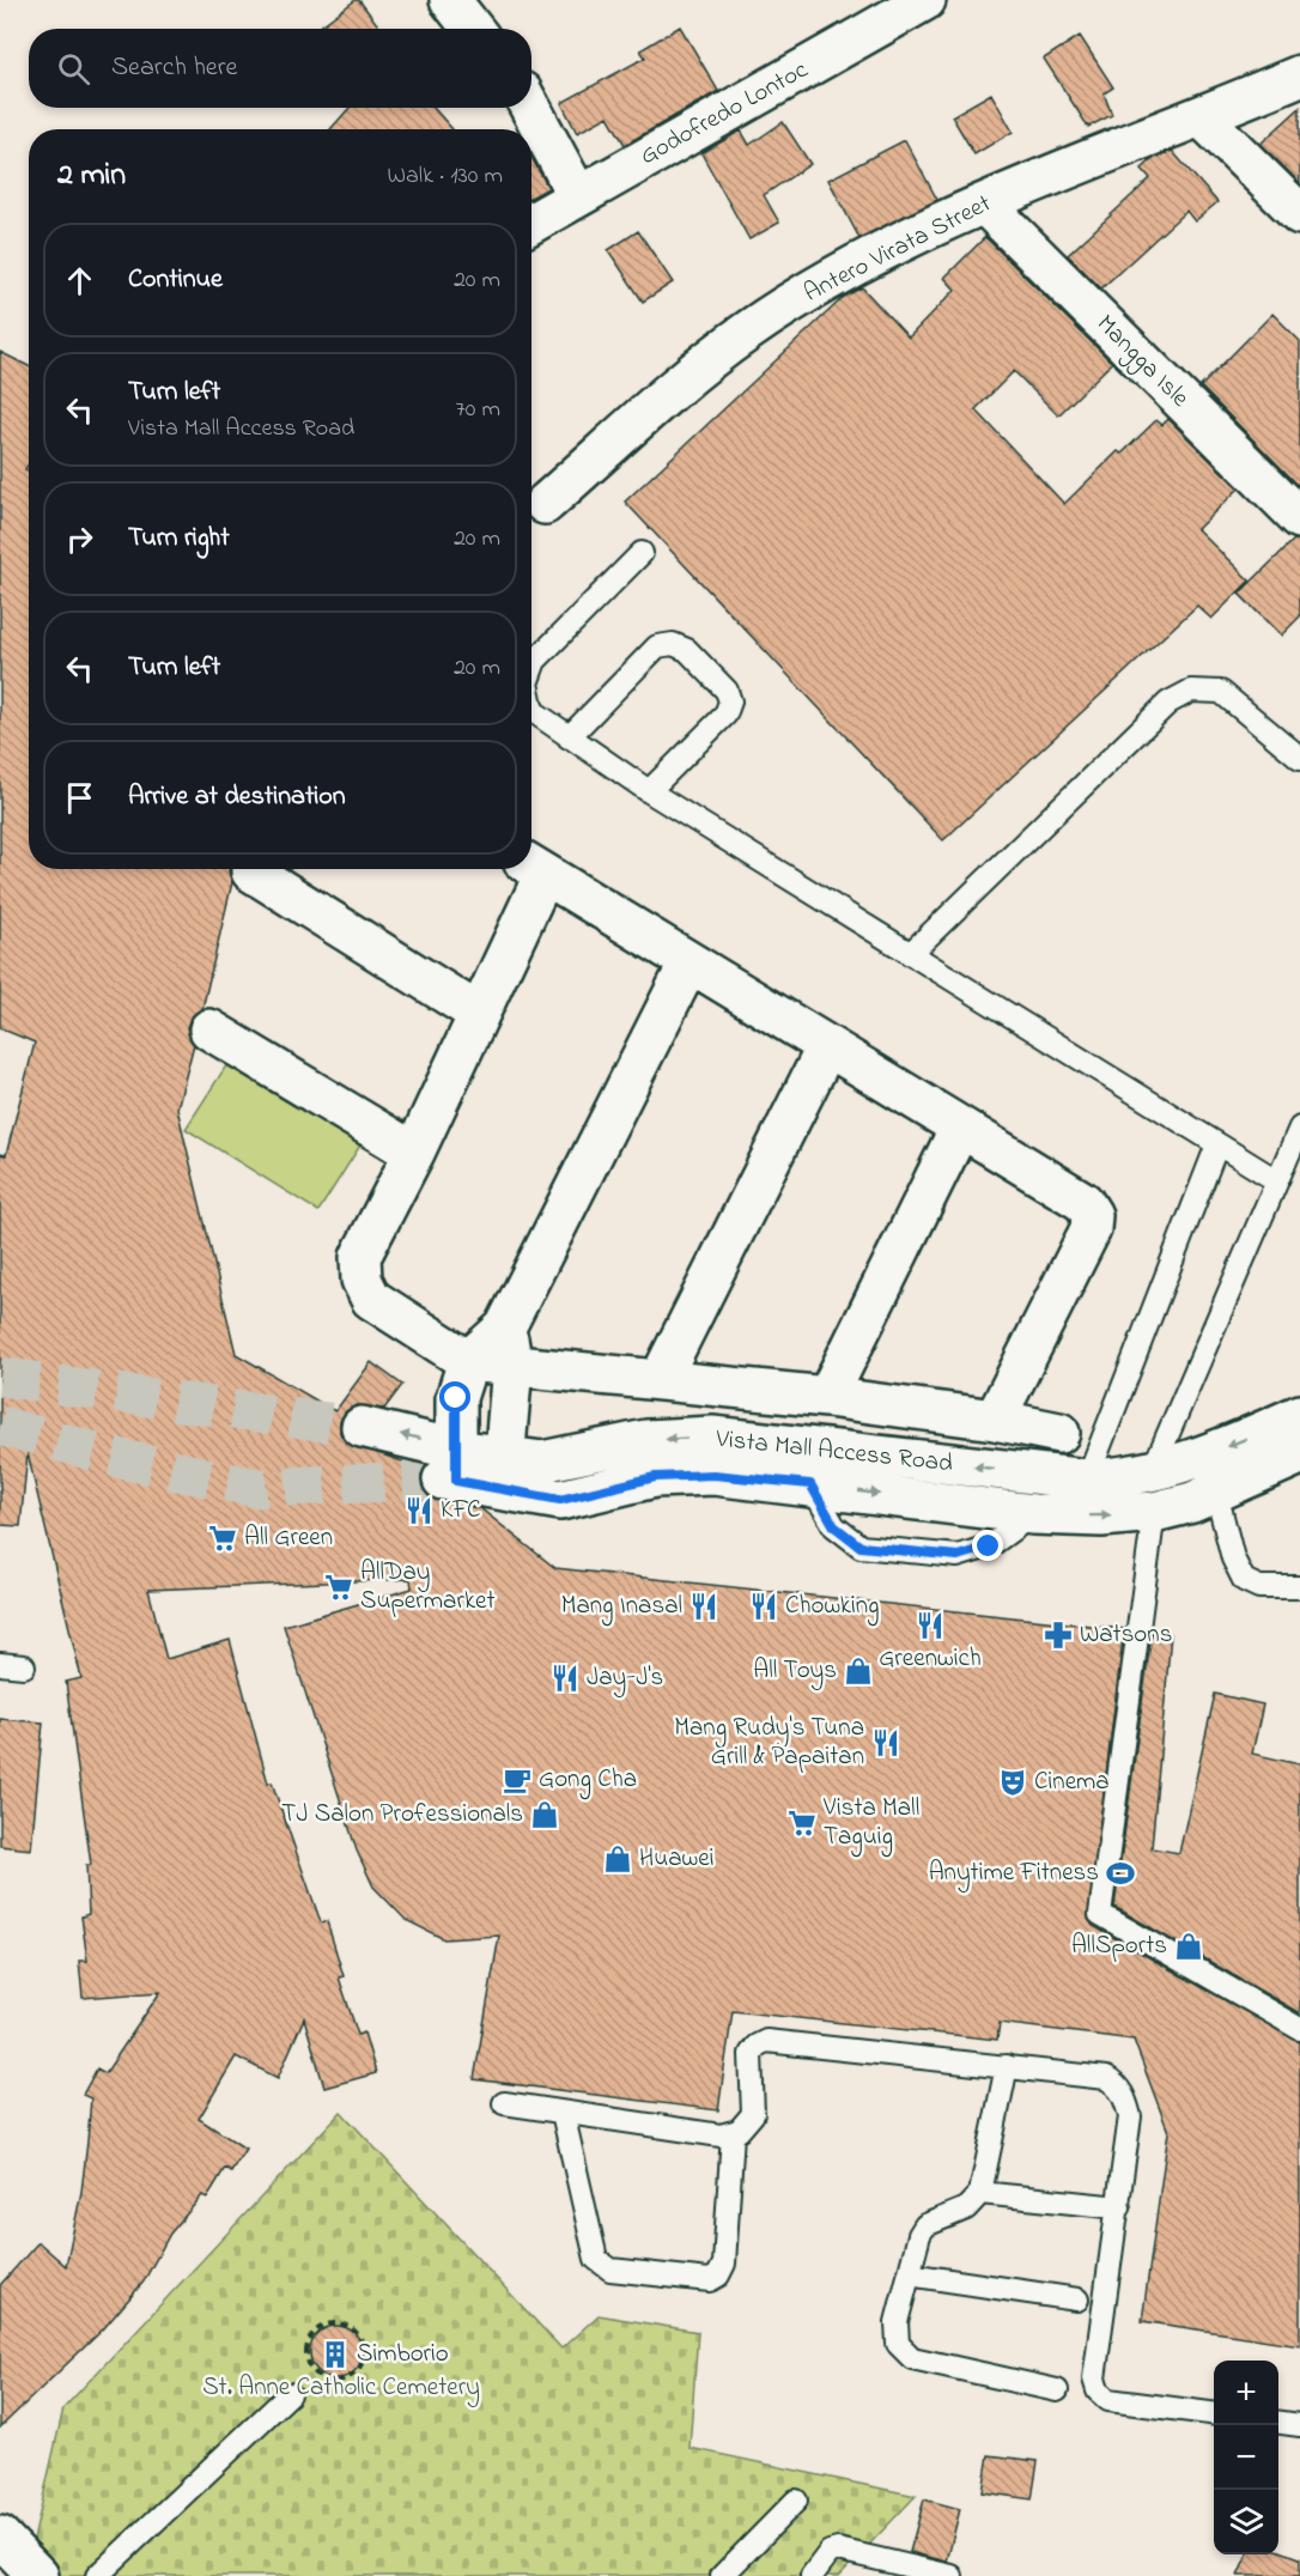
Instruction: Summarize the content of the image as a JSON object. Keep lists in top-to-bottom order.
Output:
{
  "streets": {
    "street": [
      "Godofredo Lontoc",
      "Antero Virata Street",
      "Mangga Isle",
      "Vista Mall Access Road"
    ]
  },
  "crossings": [
    ["Antero Virata Street", "Mangga Isle"]
  ],
  "parks": ["St. Anne Catholic Cemetery"],
  "places": {
    "restaurant": [
      "KFC",
      "Mang Inasal",
      "Chowking",
      "Greenwich",
      "Jay-J's",
      "Mang Rudy's Tuna Grill & Papaitan"
    ],
    "supermarket": ["All Green", "AllDay Supermarket", "Vista Mall Taguig"],
    "pharmacy": ["Watsons"],
    "shop": [
      "All Toys",
      "TJ Salon Professionals",
      "Huawei",
      "AllSports"
    ],
    "cafe": ["Gong Cha"],
    "theatre": ["Cinema"],
    "sports": ["Anytime Fitness"],
    "building": ["Simborio"]
  },
  "page": {
    "search": "Search here",
    "heading": ["2 min", "Walk · 130 m"],
    "list": [
      ["Continue", "20 m"],
      ["Turn left", "Vista Mall Access Road", "70 m"],
      ["Turn right", "20 m"],
      ["Turn left", "20 m"],
      "Arrive at destination"
    ],
    "map_buttons": ["+", "−"]
  }
}
